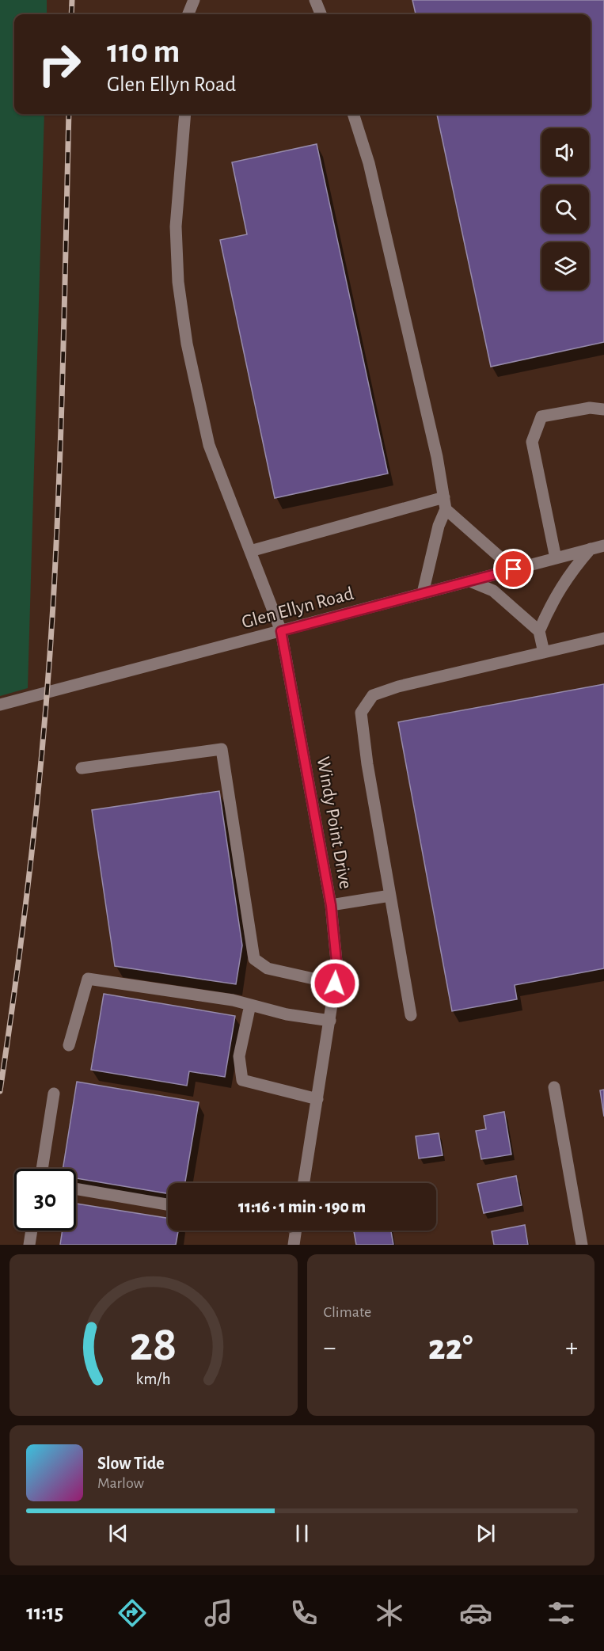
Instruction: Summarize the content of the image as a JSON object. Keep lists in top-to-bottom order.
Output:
{
  "streets": {
    "street": ["Glen Ellyn Road", "Windy Point Drive"]
  },
  "crossings": [
    ["Glen Ellyn Road", "Windy Point Drive"]
  ],
  "page": {
    "turn": ["110 m", "Glen Ellyn Road"],
    "limit": "30",
    "trip": "11:16 · 1 min · 190 m",
    "tile": "Climate",
    "heat": ["−", "22°", "+"],
    "song": ["Slow Tide", "Marlow"],
    "tabs": "11:15",
    "gauge": ["28", "km/h"]
  }
}
